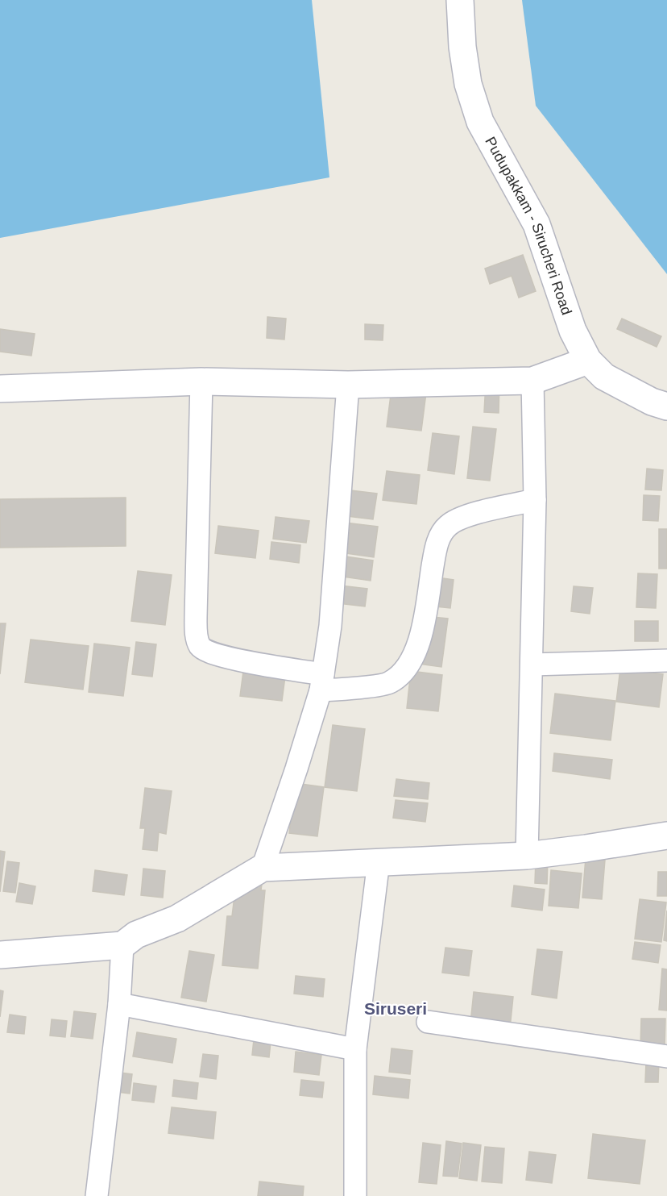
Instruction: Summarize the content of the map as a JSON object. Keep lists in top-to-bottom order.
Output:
{
  "streets": {
    "street": ["Pudupakkam - Sirucheri Road"]
  },
  "districts": ["Siruseri"]
}
